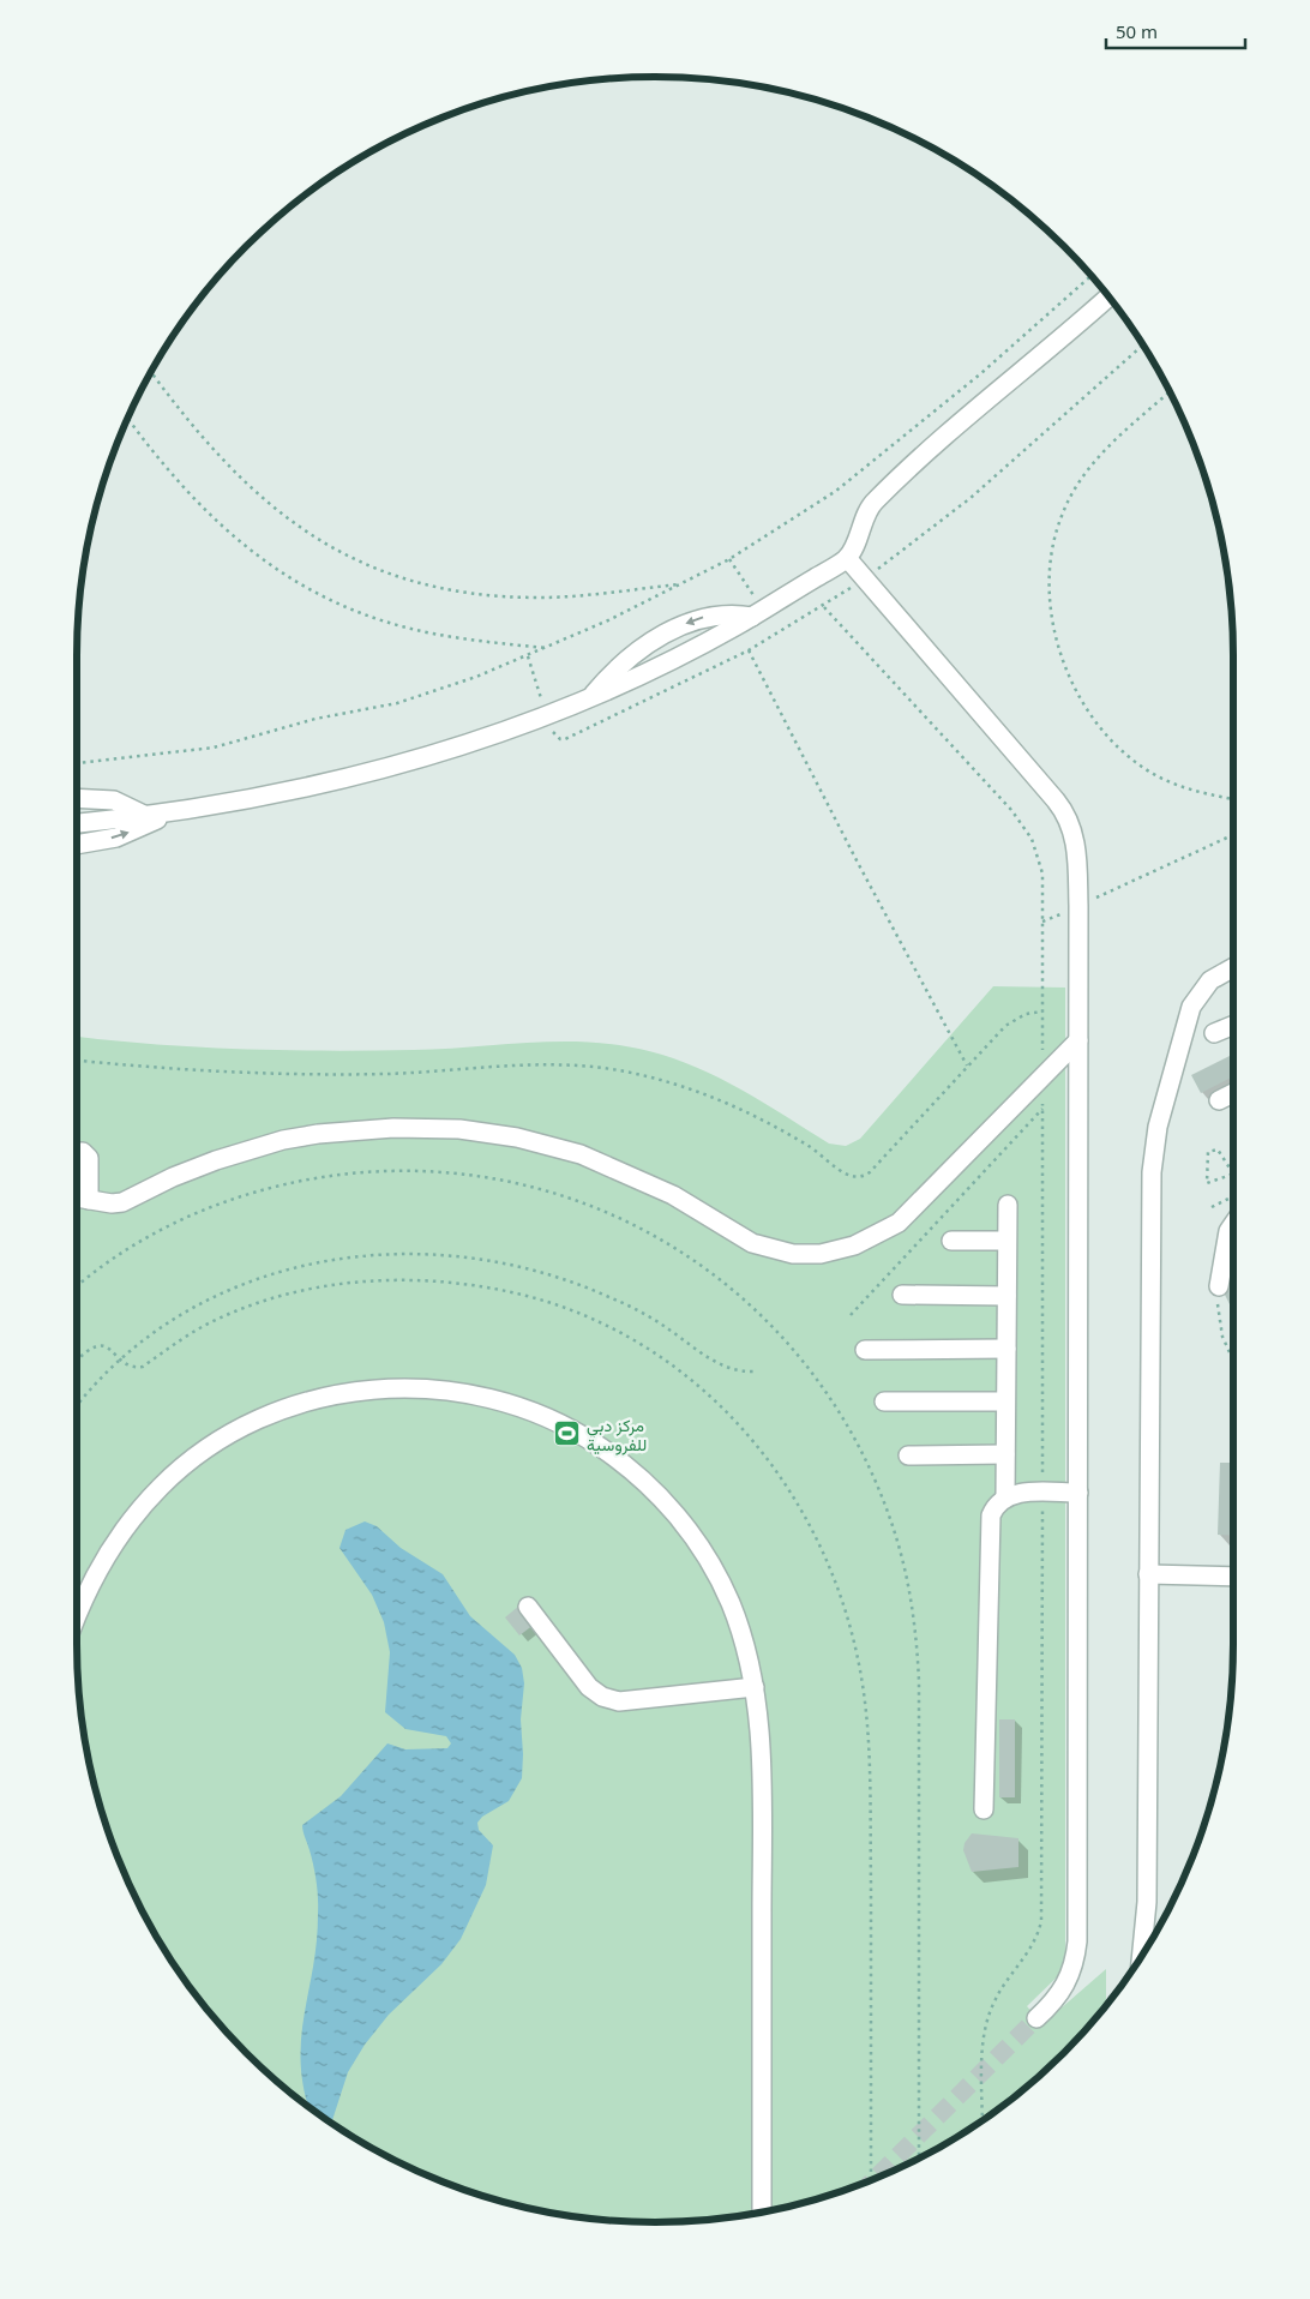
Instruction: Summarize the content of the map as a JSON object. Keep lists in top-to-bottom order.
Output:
{
  "places": {
    "sports": ["مركز دبي للفروسية"]
  },
  "scale_bar": "50 m"
}
